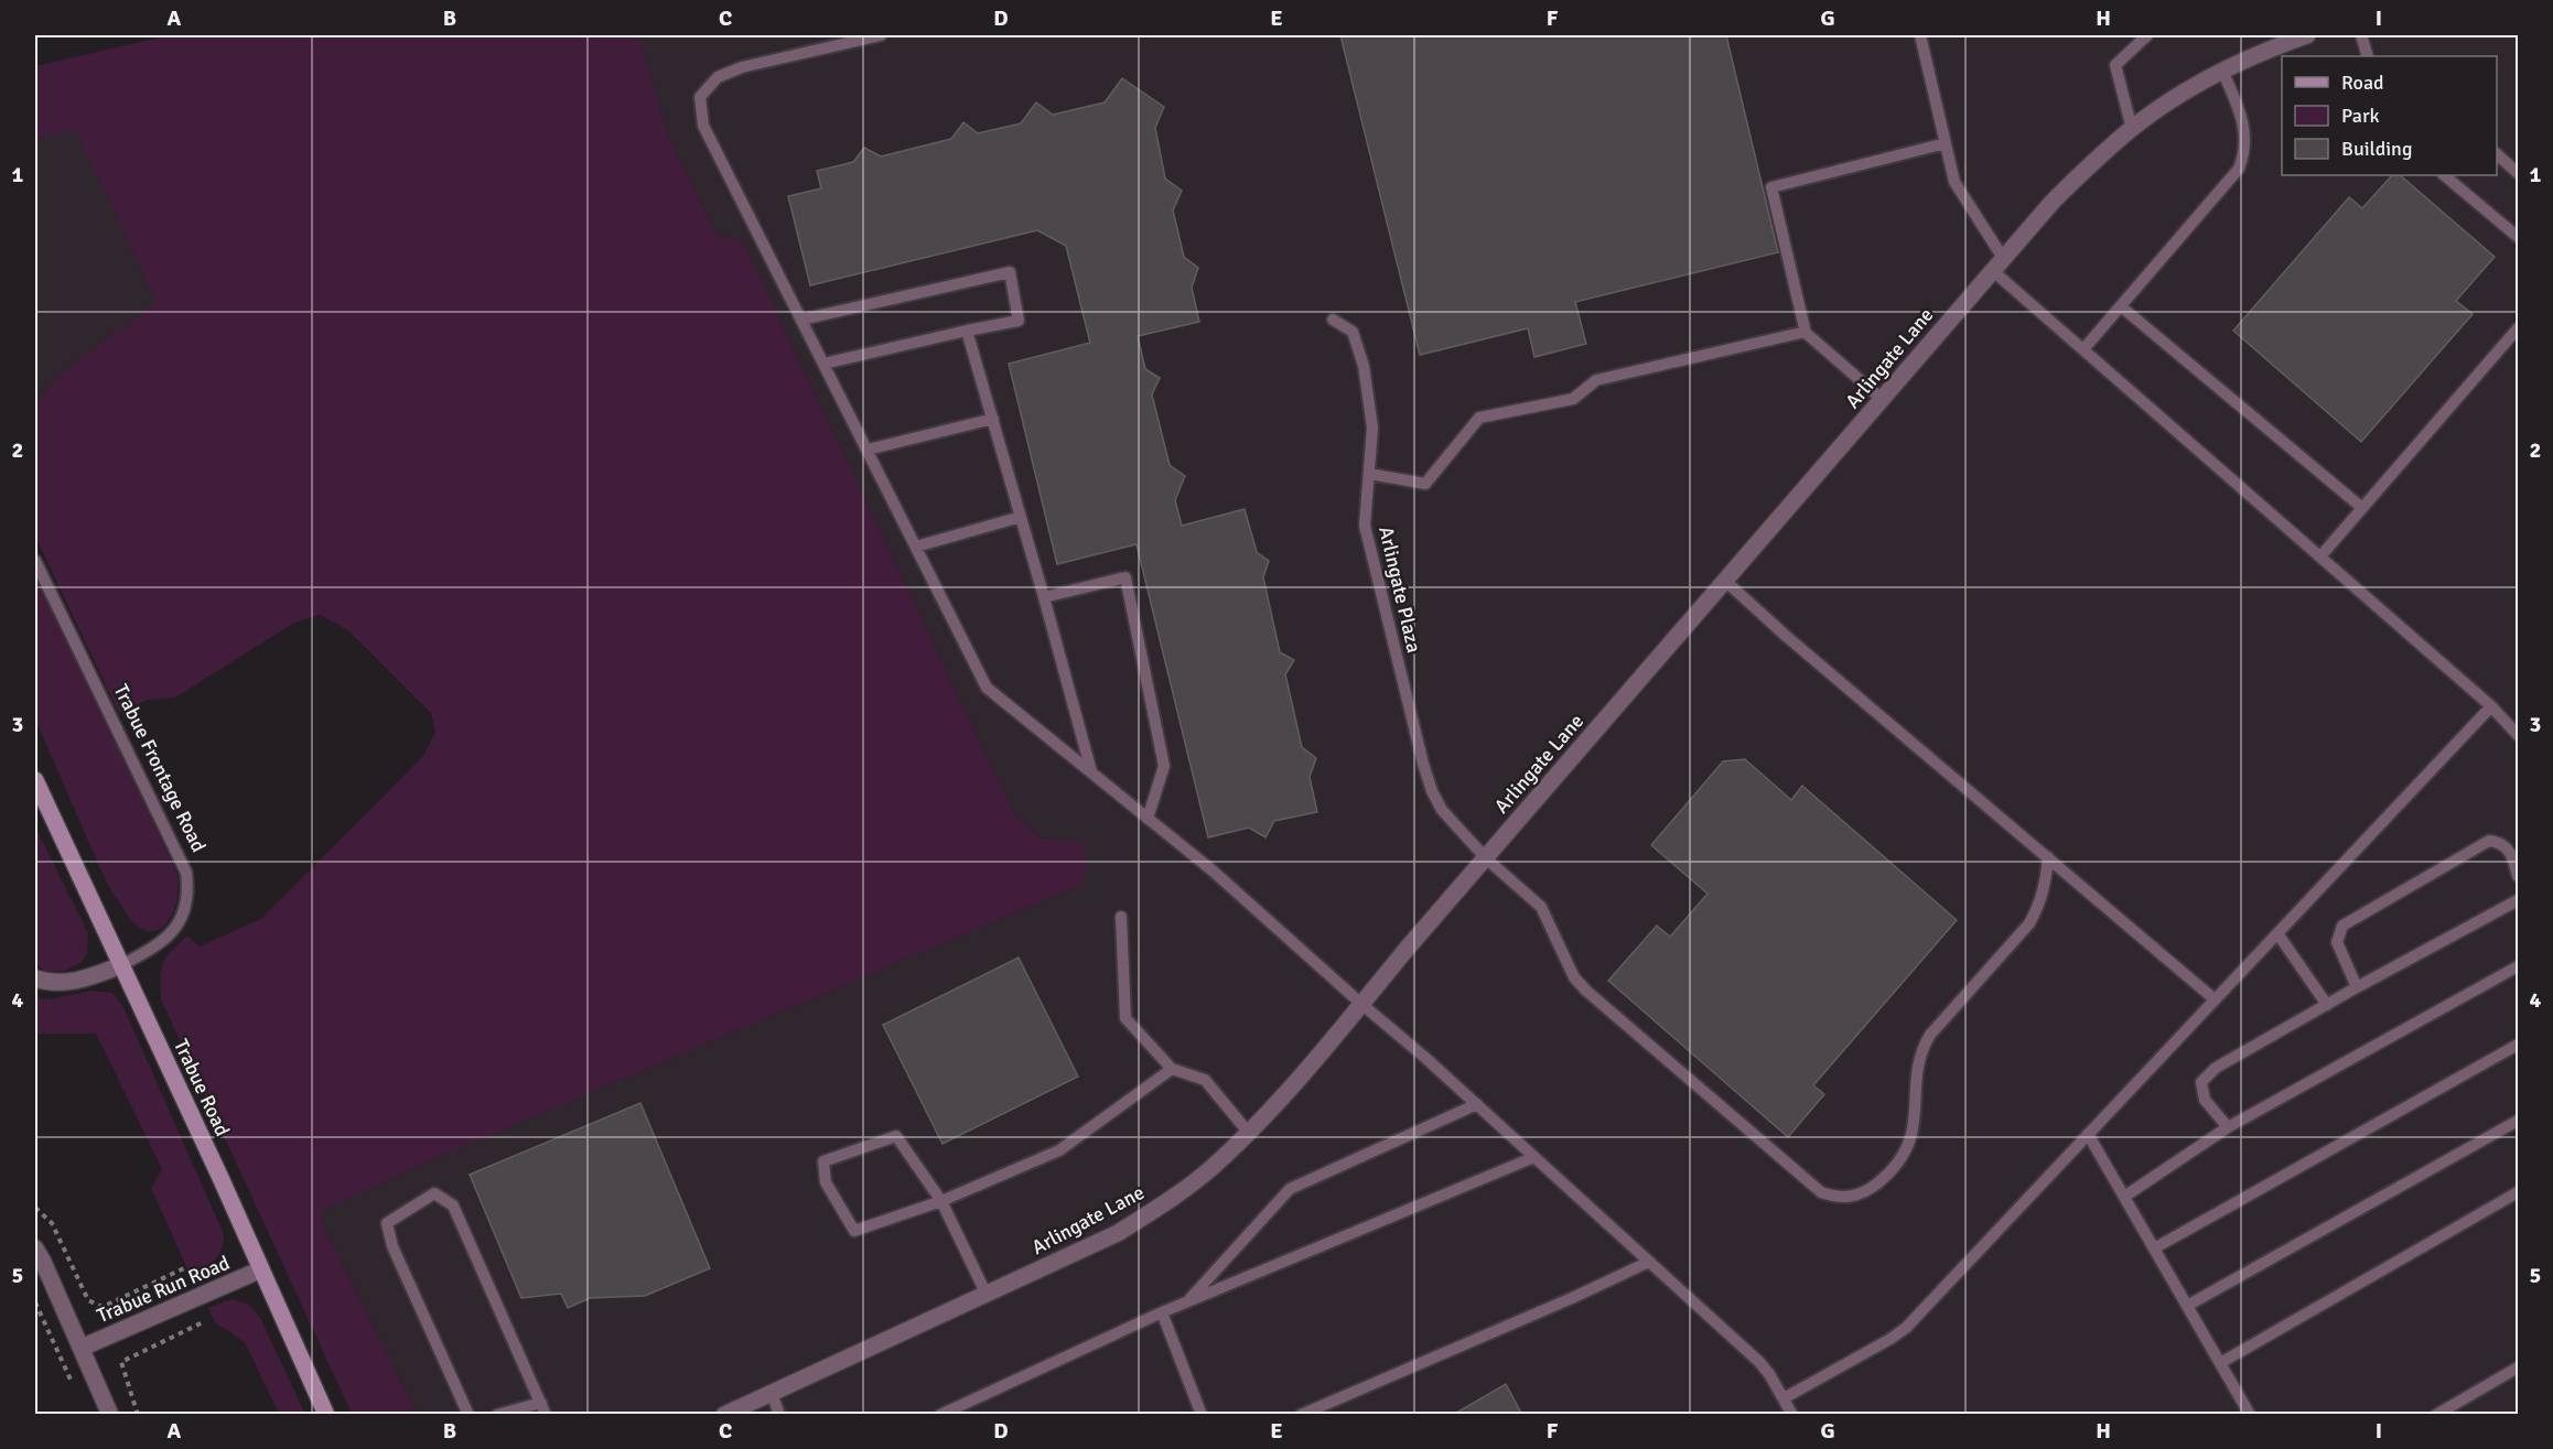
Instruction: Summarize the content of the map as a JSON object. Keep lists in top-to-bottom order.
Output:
{
  "streets": {
    "main road": ["Trabue Road"],
    "street": ["Arlingate Lane", "Trabue Frontage Road", "Trabue Run Road"],
    "lane": ["Arlingate Plaza"]
  },
  "crossings": [
    ["Arlingate Lane", "Arlingate Plaza"],
    ["Trabue Frontage Road", "Trabue Road"],
    ["Trabue Road", "Trabue Run Road"]
  ],
  "legend": ["Road", "Park", "Building"],
  "grid": {
    "columns": [
      "A",
      "B",
      "C",
      "D",
      "E",
      "F",
      "G",
      "H",
      "I"
    ],
    "rows": [
      "1",
      "2",
      "3",
      "4",
      "5"
    ]
  }
}
